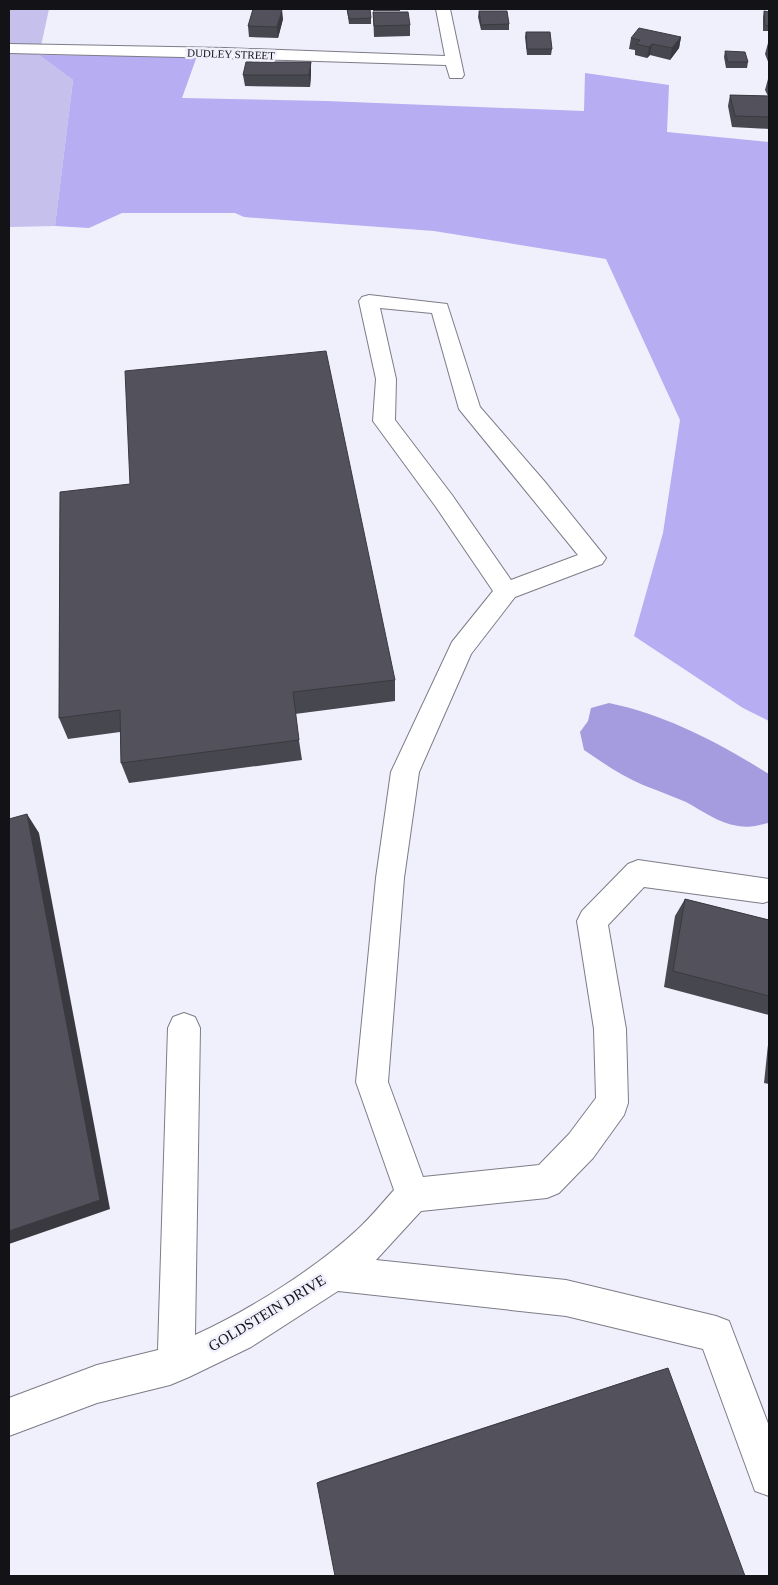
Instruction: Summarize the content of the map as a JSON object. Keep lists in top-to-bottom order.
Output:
{
  "streets": {
    "street": ["DUDLEY STREET", "GOLDSTEIN DRIVE"]
  }
}
